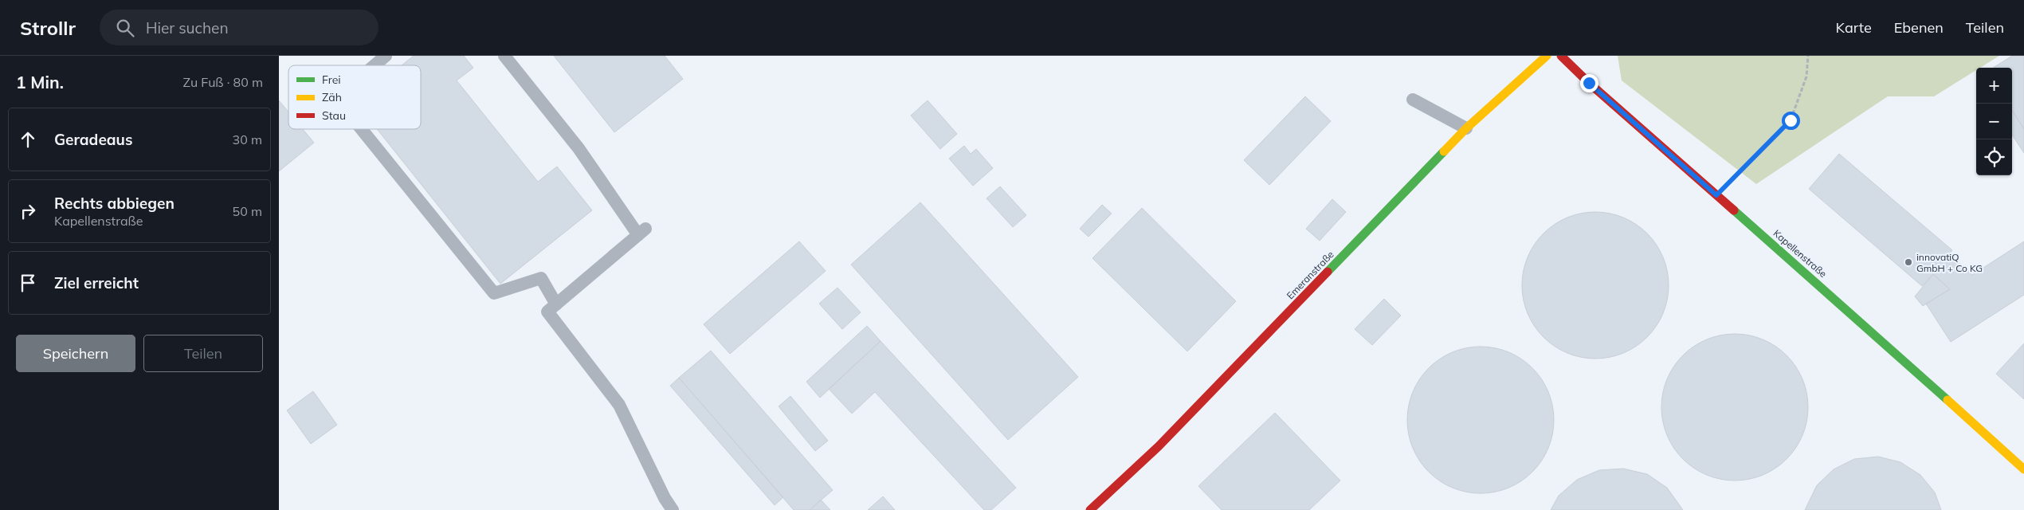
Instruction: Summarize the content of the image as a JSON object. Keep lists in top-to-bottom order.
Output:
{
  "streets": {
    "street": ["Kapellenstraße", "Emeranstraße"]
  },
  "places": ["innovatiQ GmbH + Co KG"],
  "legend": ["Frei", "Zäh", "Stau"],
  "page": {
    "header": "Strollr",
    "search": "Hier suchen",
    "nav": ["Karte", "Ebenen", "Teilen"],
    "heading": ["1 Min.", "Zu Fuß · 80 m"],
    "map_buttons": ["+", "−"],
    "list": [
      ["Geradeaus", "30 m"],
      ["Rechts abbiegen", "Kapellenstraße", "50 m"],
      "Ziel erreicht"
    ],
    "buttons": ["Speichern", "Teilen"]
  }
}
